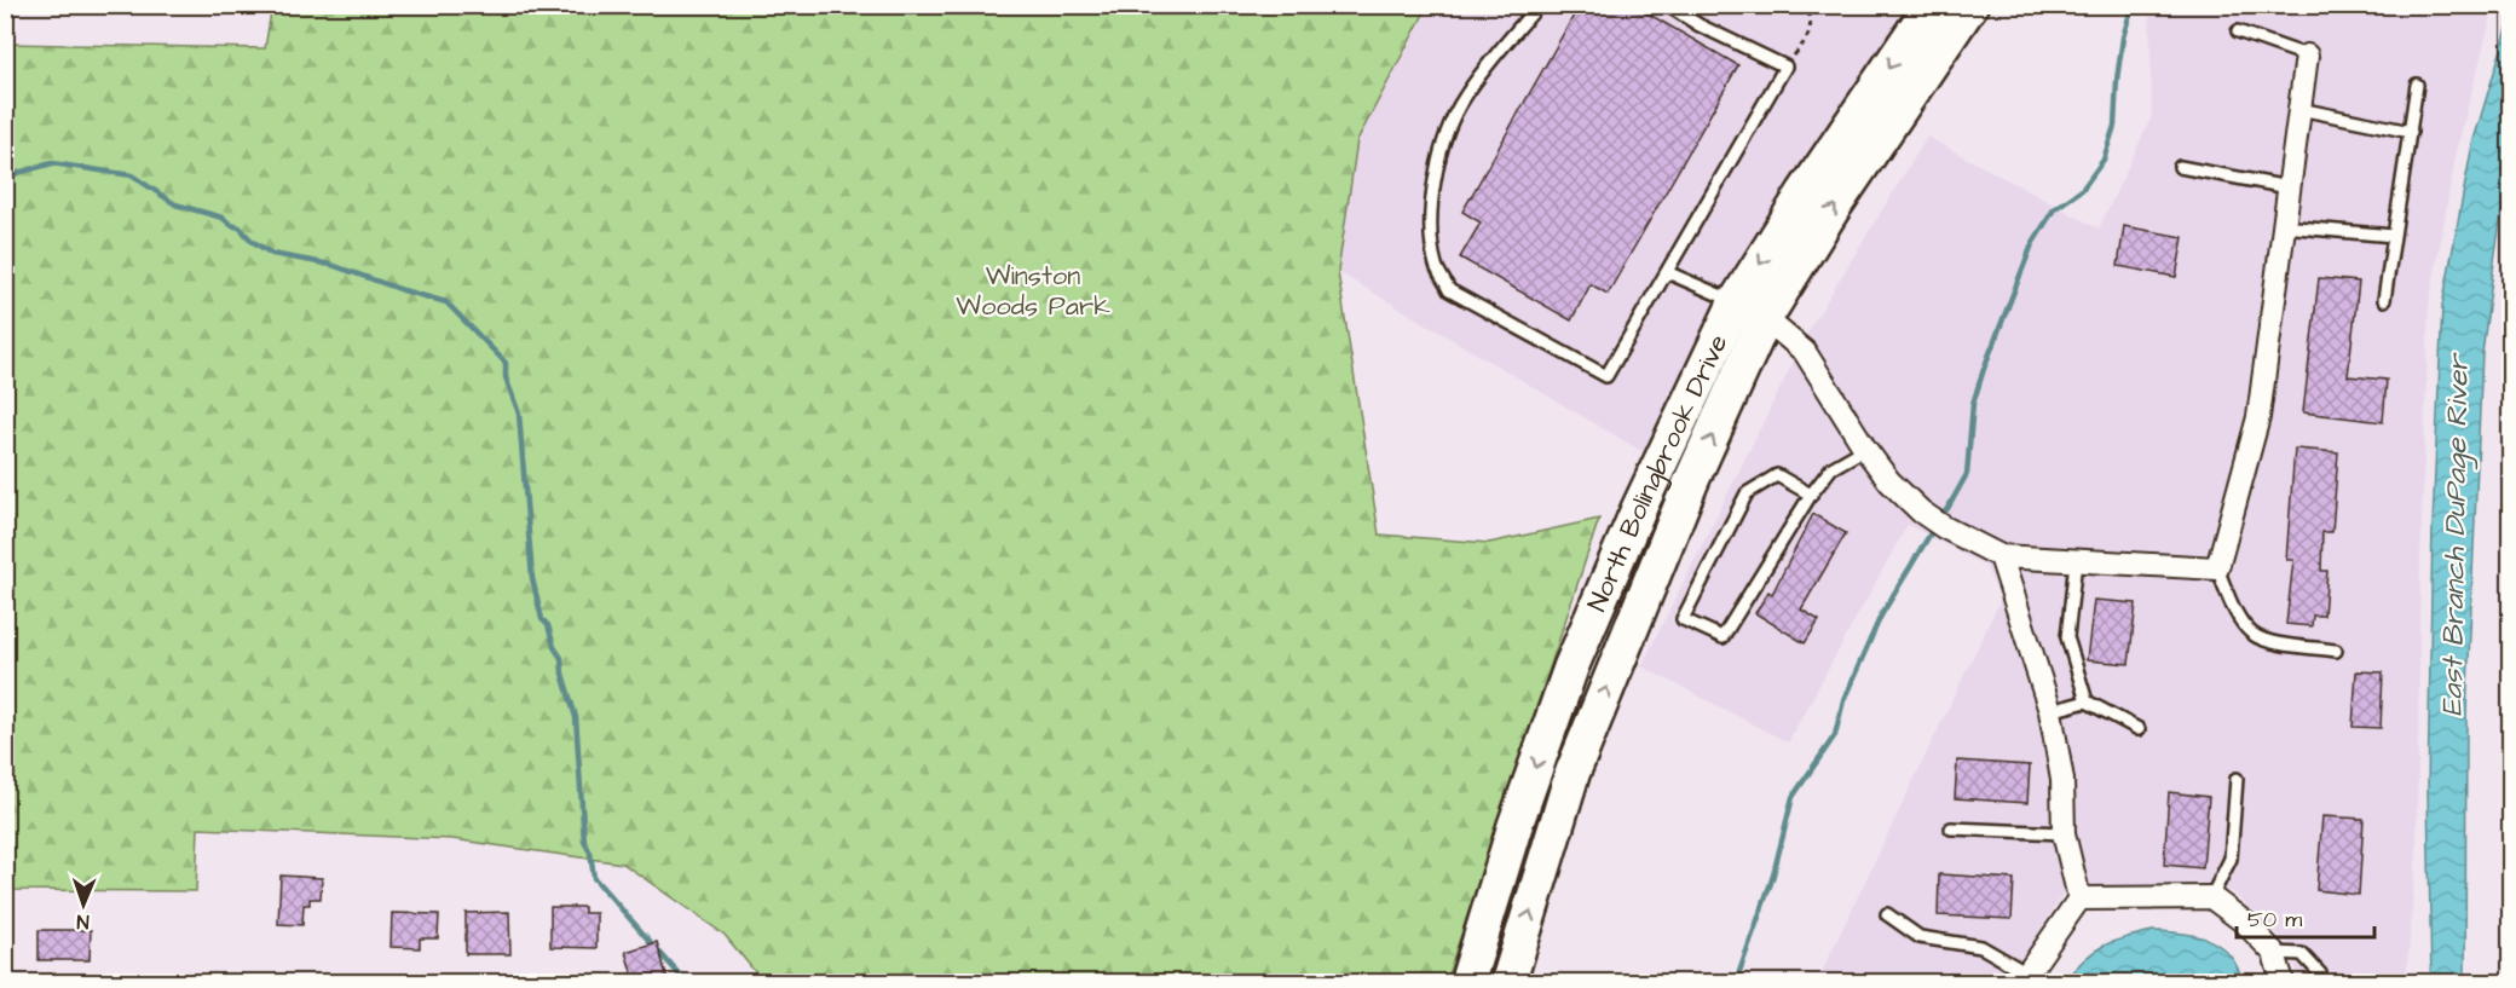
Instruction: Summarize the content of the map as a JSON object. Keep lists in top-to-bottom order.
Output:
{
  "streets": {
    "main road": ["North Bolingbrook Drive"]
  },
  "water": ["East Branch DuPage River"],
  "parks": ["Winston Woods Park"],
  "scale_bar": "50 m",
  "north": "bottom"
}
